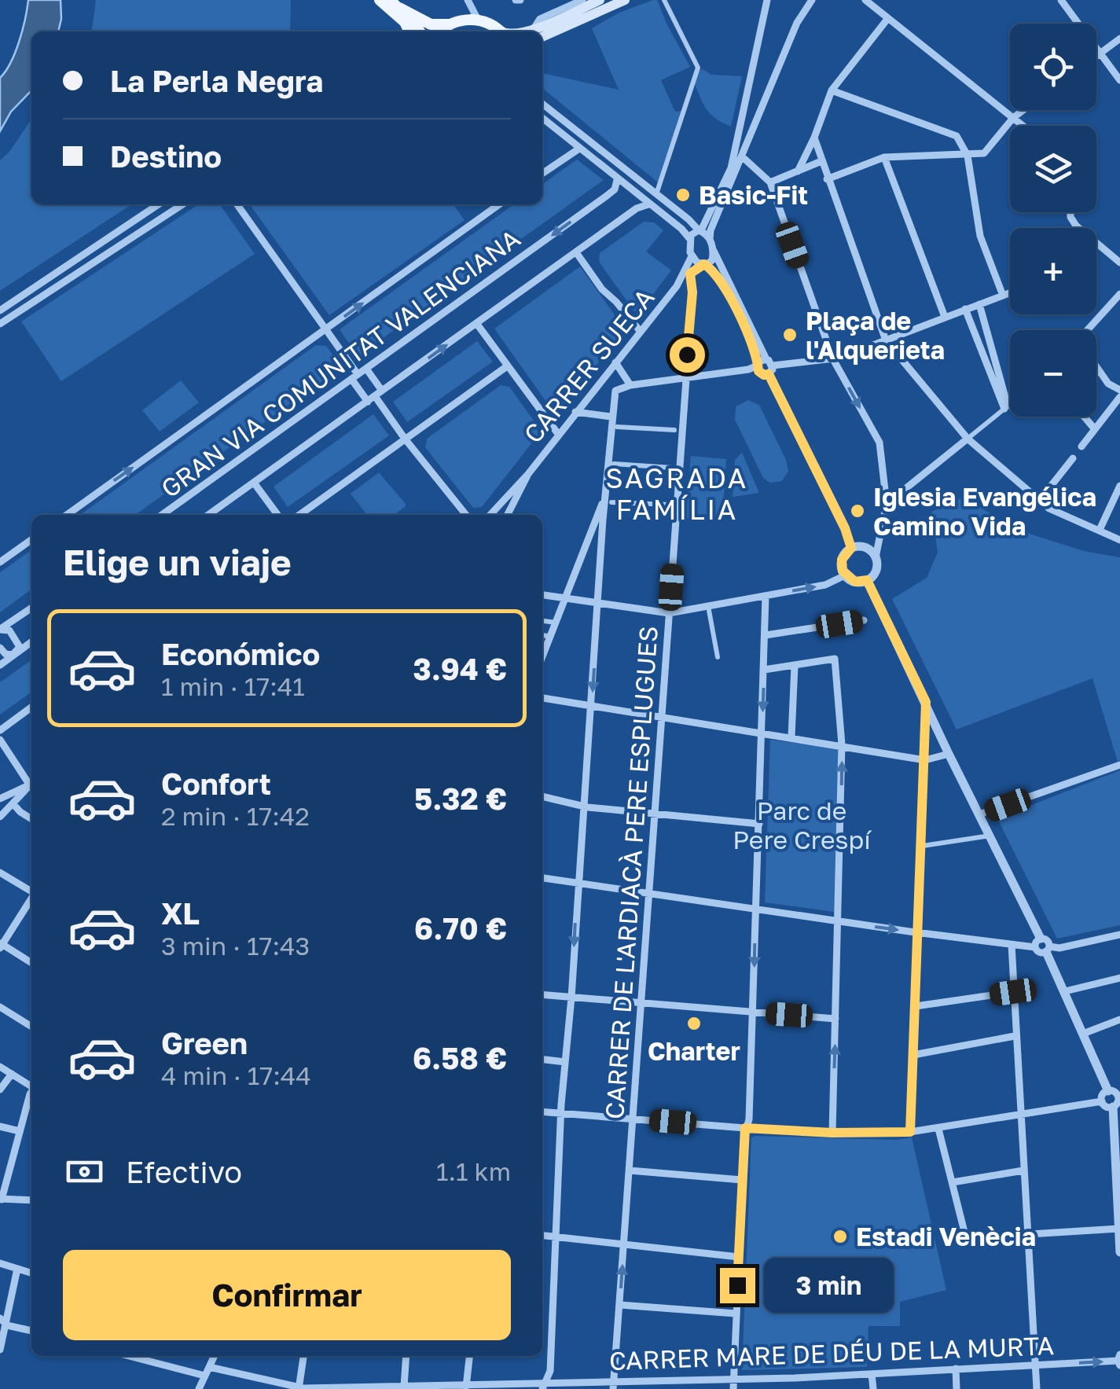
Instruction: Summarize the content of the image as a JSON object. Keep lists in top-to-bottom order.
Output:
{
  "streets": {
    "street": [
      "GRAN VIA COMUNITAT VALENCIANA",
      "CARRER SUECA",
      "CARRER DE L'ARDIACÀ PERE ESPLUGUES",
      "CARRER MARE DE DÉU DE LA MURTA"
    ]
  },
  "crossings": [
    ["CARRER SUECA", "CARRER DE L'ARDIACÀ PERE ESPLUGUES"],
    ["CARRER DE L'ARDIACÀ PERE ESPLUGUES", "CARRER MARE DE DÉU DE LA MURTA"]
  ],
  "districts": ["SAGRADA FAMÍLIA"],
  "parks": ["Parc de Pere Crespí"],
  "places": [
    "Basic-Fit",
    "Plaça de l'Alquerieta",
    "Iglesia Evangélica Camino Vida",
    "Charter",
    "Estadi Venècia"
  ],
  "page": {
    "map_buttons": ["+", "−"],
    "banner": ["La Perla Negra", "Destino"],
    "heading": "Elige un viaje",
    "list": [
      {
        "name": "Económico",
        "note": "1 min · 17:41",
        "value": "3.94 €"
      },
      {
        "name": "Confort",
        "note": "2 min · 17:42",
        "value": "5.32 €"
      },
      {
        "name": "XL",
        "note": "3 min · 17:43",
        "value": "6.70 €"
      },
      {
        "name": "Green",
        "note": "4 min · 17:44",
        "value": "6.58 €"
      }
    ],
    "pay": ["Efectivo", "1.1 km"],
    "buttons": "Confirmar",
    "bubble": "3 min"
  }
}
